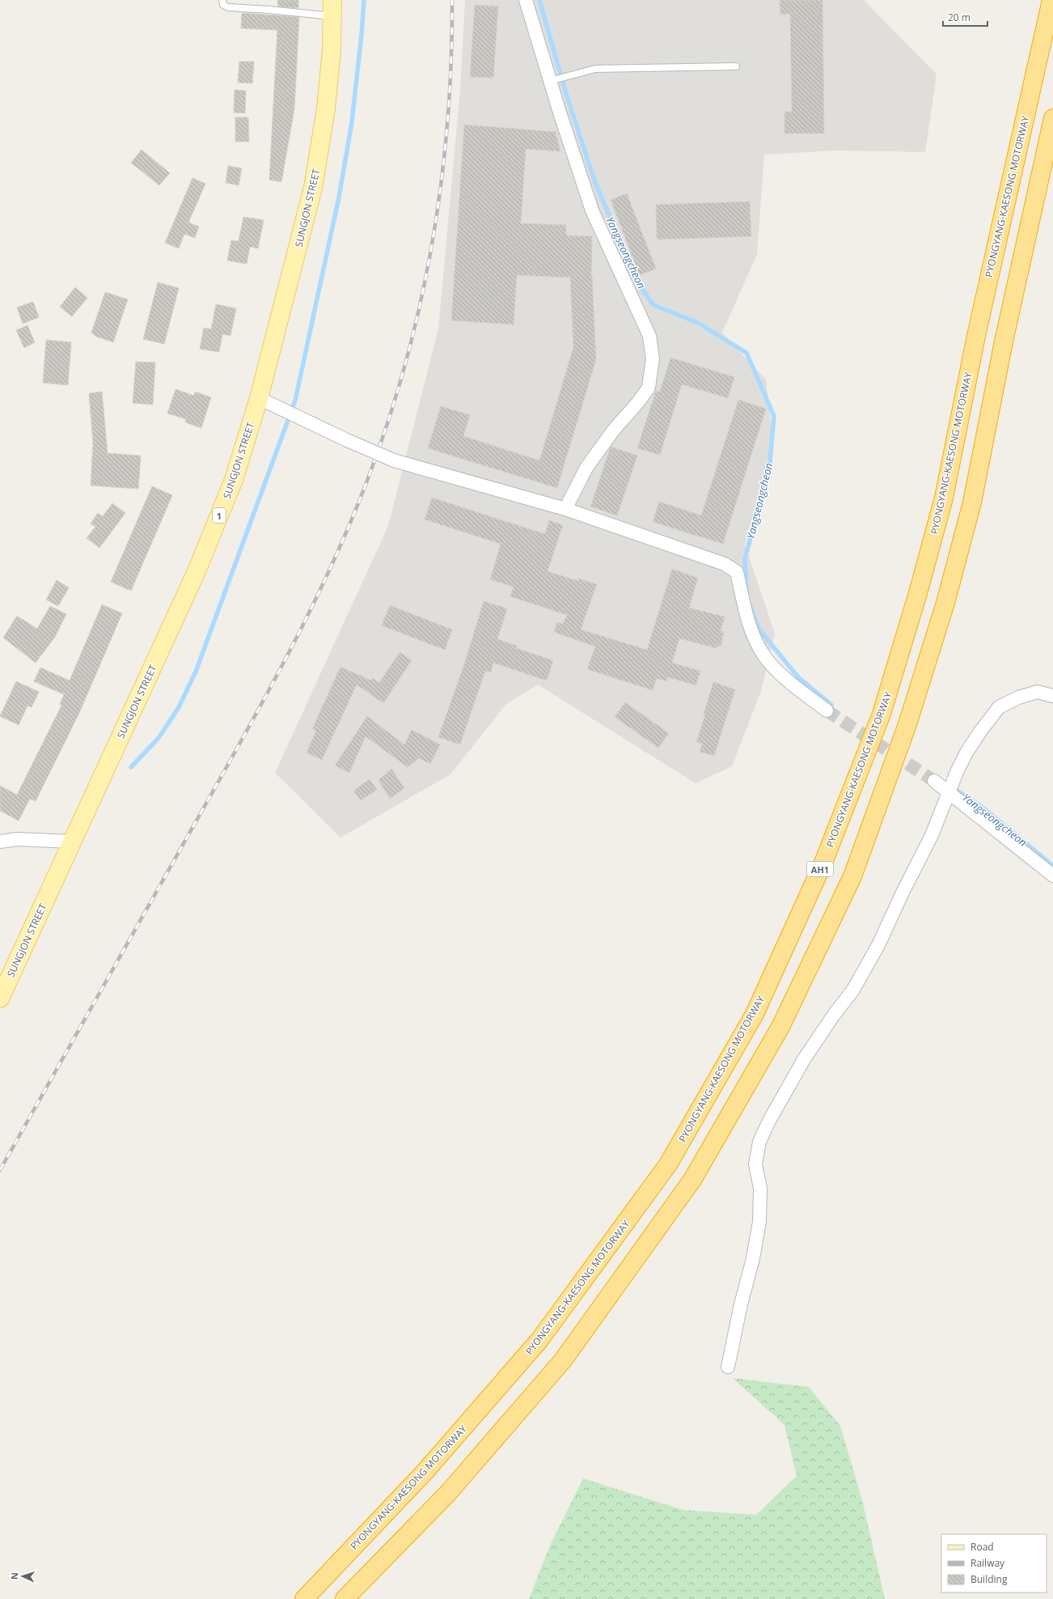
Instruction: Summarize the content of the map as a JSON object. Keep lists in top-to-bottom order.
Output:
{
  "streets": {
    "highway": ["PYONGYANG-KAESONG MOTORWAY", "AH1"],
    "main road": ["SUNGJON STREET", "1"]
  },
  "water": ["Yangseongcheon"],
  "legend": ["Road", "Railway", "Building"],
  "scale_bar": "20 m",
  "north": "left"
}
